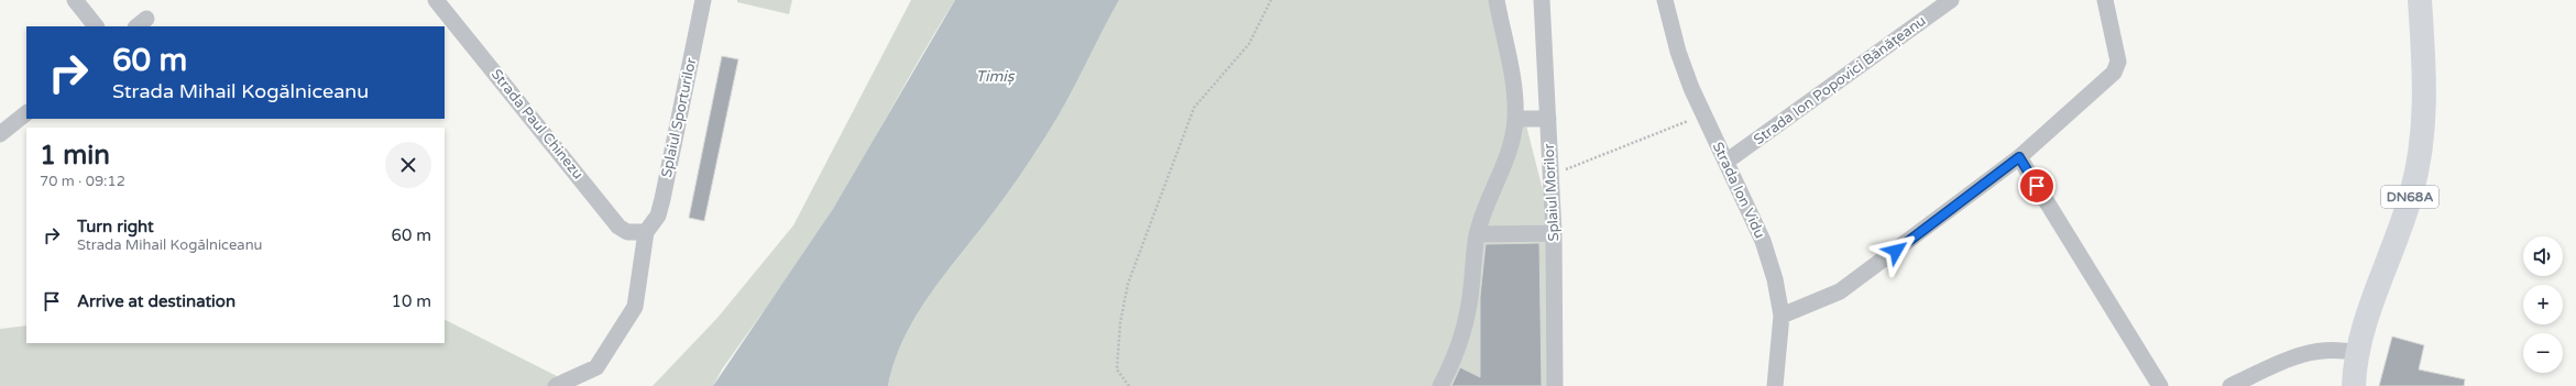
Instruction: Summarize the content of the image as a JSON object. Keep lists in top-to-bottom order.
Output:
{
  "streets": {
    "main road": ["DN68A"],
    "street": [
      "Strada Ion Popovici Bănățeanu",
      "Splaiul Sporturilor",
      "Strada Paul Chinezu",
      "Strada Ion Vidu",
      "Splaiul Morilor"
    ]
  },
  "crossings": [
    ["Strada Ion Popovici Bănățeanu", "Strada Ion Vidu"],
    ["Splaiul Sporturilor", "Strada Paul Chinezu"]
  ],
  "water": ["Timiș"],
  "page": {
    "turn": ["60 m", "Strada Mihail Kogălniceanu"],
    "heading": ["1 min", "70 m · 09:12"],
    "list": [
      {
        "name": "Turn right",
        "note": "Strada Mihail Kogălniceanu",
        "value": "60 m"
      },
      {
        "name": "Arrive at destination",
        "value": "10 m"
      }
    ],
    "map_buttons": ["+", "−"]
  }
}
